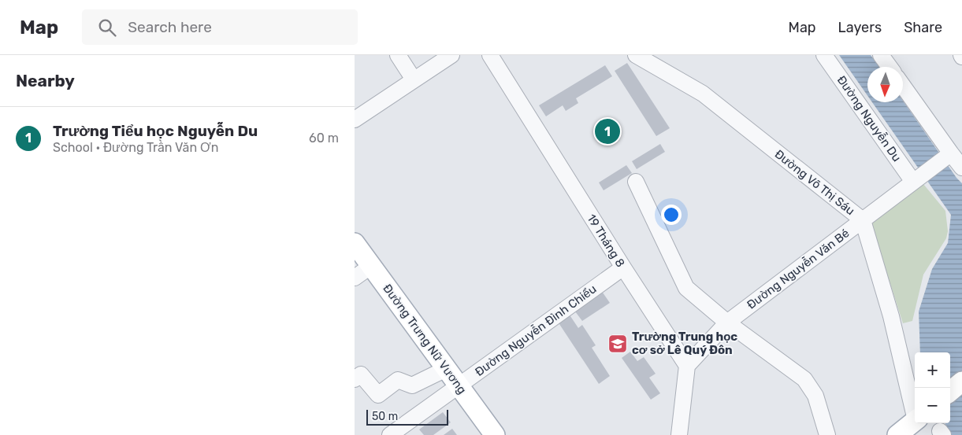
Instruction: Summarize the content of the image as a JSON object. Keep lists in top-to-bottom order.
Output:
{
  "streets": {
    "main road": ["Đường Trưng Nữ Vương"],
    "street": [
      "Đường Nguyễn Du",
      "Đường Võ Thị Sáu",
      "19 Tháng 8",
      "Đường Nguyễn Văn Bé",
      "Đường Nguyễn Đình Chiểu"
    ]
  },
  "crossings": [
    ["Đường Nguyễn Du", "Đường Nguyễn Văn Bé"],
    ["Đường Võ Thị Sáu", "Đường Nguyễn Văn Bé"],
    ["19 Tháng 8", "Đường Nguyễn Văn Bé"],
    ["19 Tháng 8", "Đường Nguyễn Đình Chiểu"],
    ["Đường Nguyễn Đình Chiểu", "Đường Trưng Nữ Vương"]
  ],
  "places": {
    "school or university": ["Trường Trung học cơ sở Lê Quý Đôn"]
  },
  "scale_bar": "50 m",
  "north": "bottom",
  "page": {
    "header": "Map",
    "search": "Search here",
    "nav": ["Map", "Layers", "Share"],
    "heading": "Nearby",
    "list": [
      {
        "mark": "1",
        "name": "Trường Tiểu học Nguyễn Du",
        "note": "School · Đường Trần Văn Ơn",
        "value": "60 m"
      }
    ],
    "pins": "1",
    "map_buttons": ["+", "−"],
    "scale": "50 m"
  }
}
